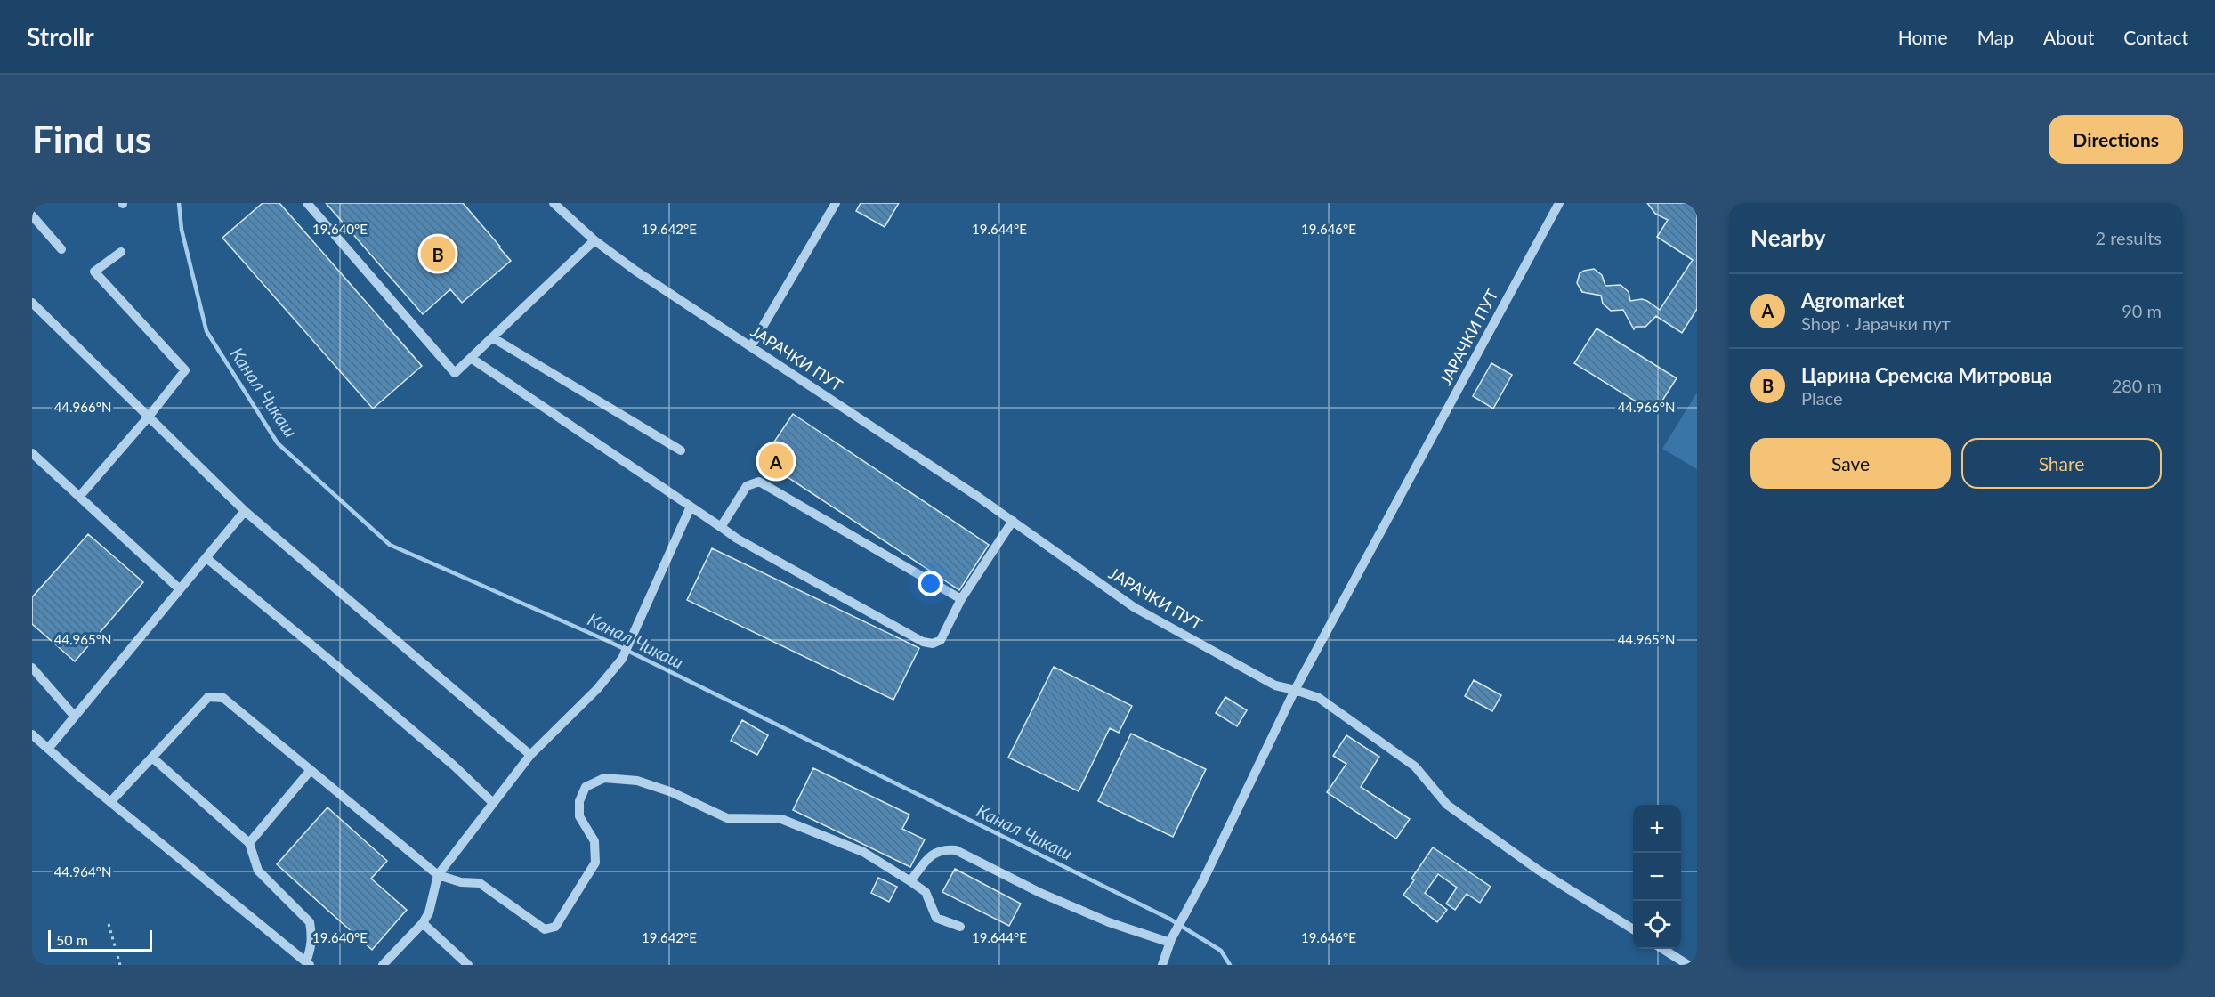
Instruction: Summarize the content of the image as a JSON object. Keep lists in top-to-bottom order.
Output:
{
  "streets": {
    "street": ["ЈАРАЧКИ ПУТ"]
  },
  "water": ["Канал Чикаш"],
  "scale_bar": "50 m",
  "page": {
    "header": "Strollr",
    "nav": [
      "Home",
      "Map",
      "About",
      "Contact"
    ],
    "buttons": [
      "Directions",
      ["Save", "Share"]
    ],
    "title": "Find us",
    "heading": ["Nearby", "2 results"],
    "pins": ["B", "A"],
    "list": [
      {
        "mark": "A",
        "name": "Agromarket",
        "note": "Shop · Јарачки пут",
        "value": "90 m"
      },
      {
        "mark": "B",
        "name": "Царина Сремска Митровца",
        "note": "Place",
        "value": "280 m"
      }
    ],
    "map_buttons": ["+", "−"],
    "scale": "50 m"
  },
  "coordinates": [
    "19.640°E",
    "19.642°E",
    "19.644°E",
    "19.646°E",
    "44.966°N",
    "44.965°N",
    "44.964°N"
  ]
}
